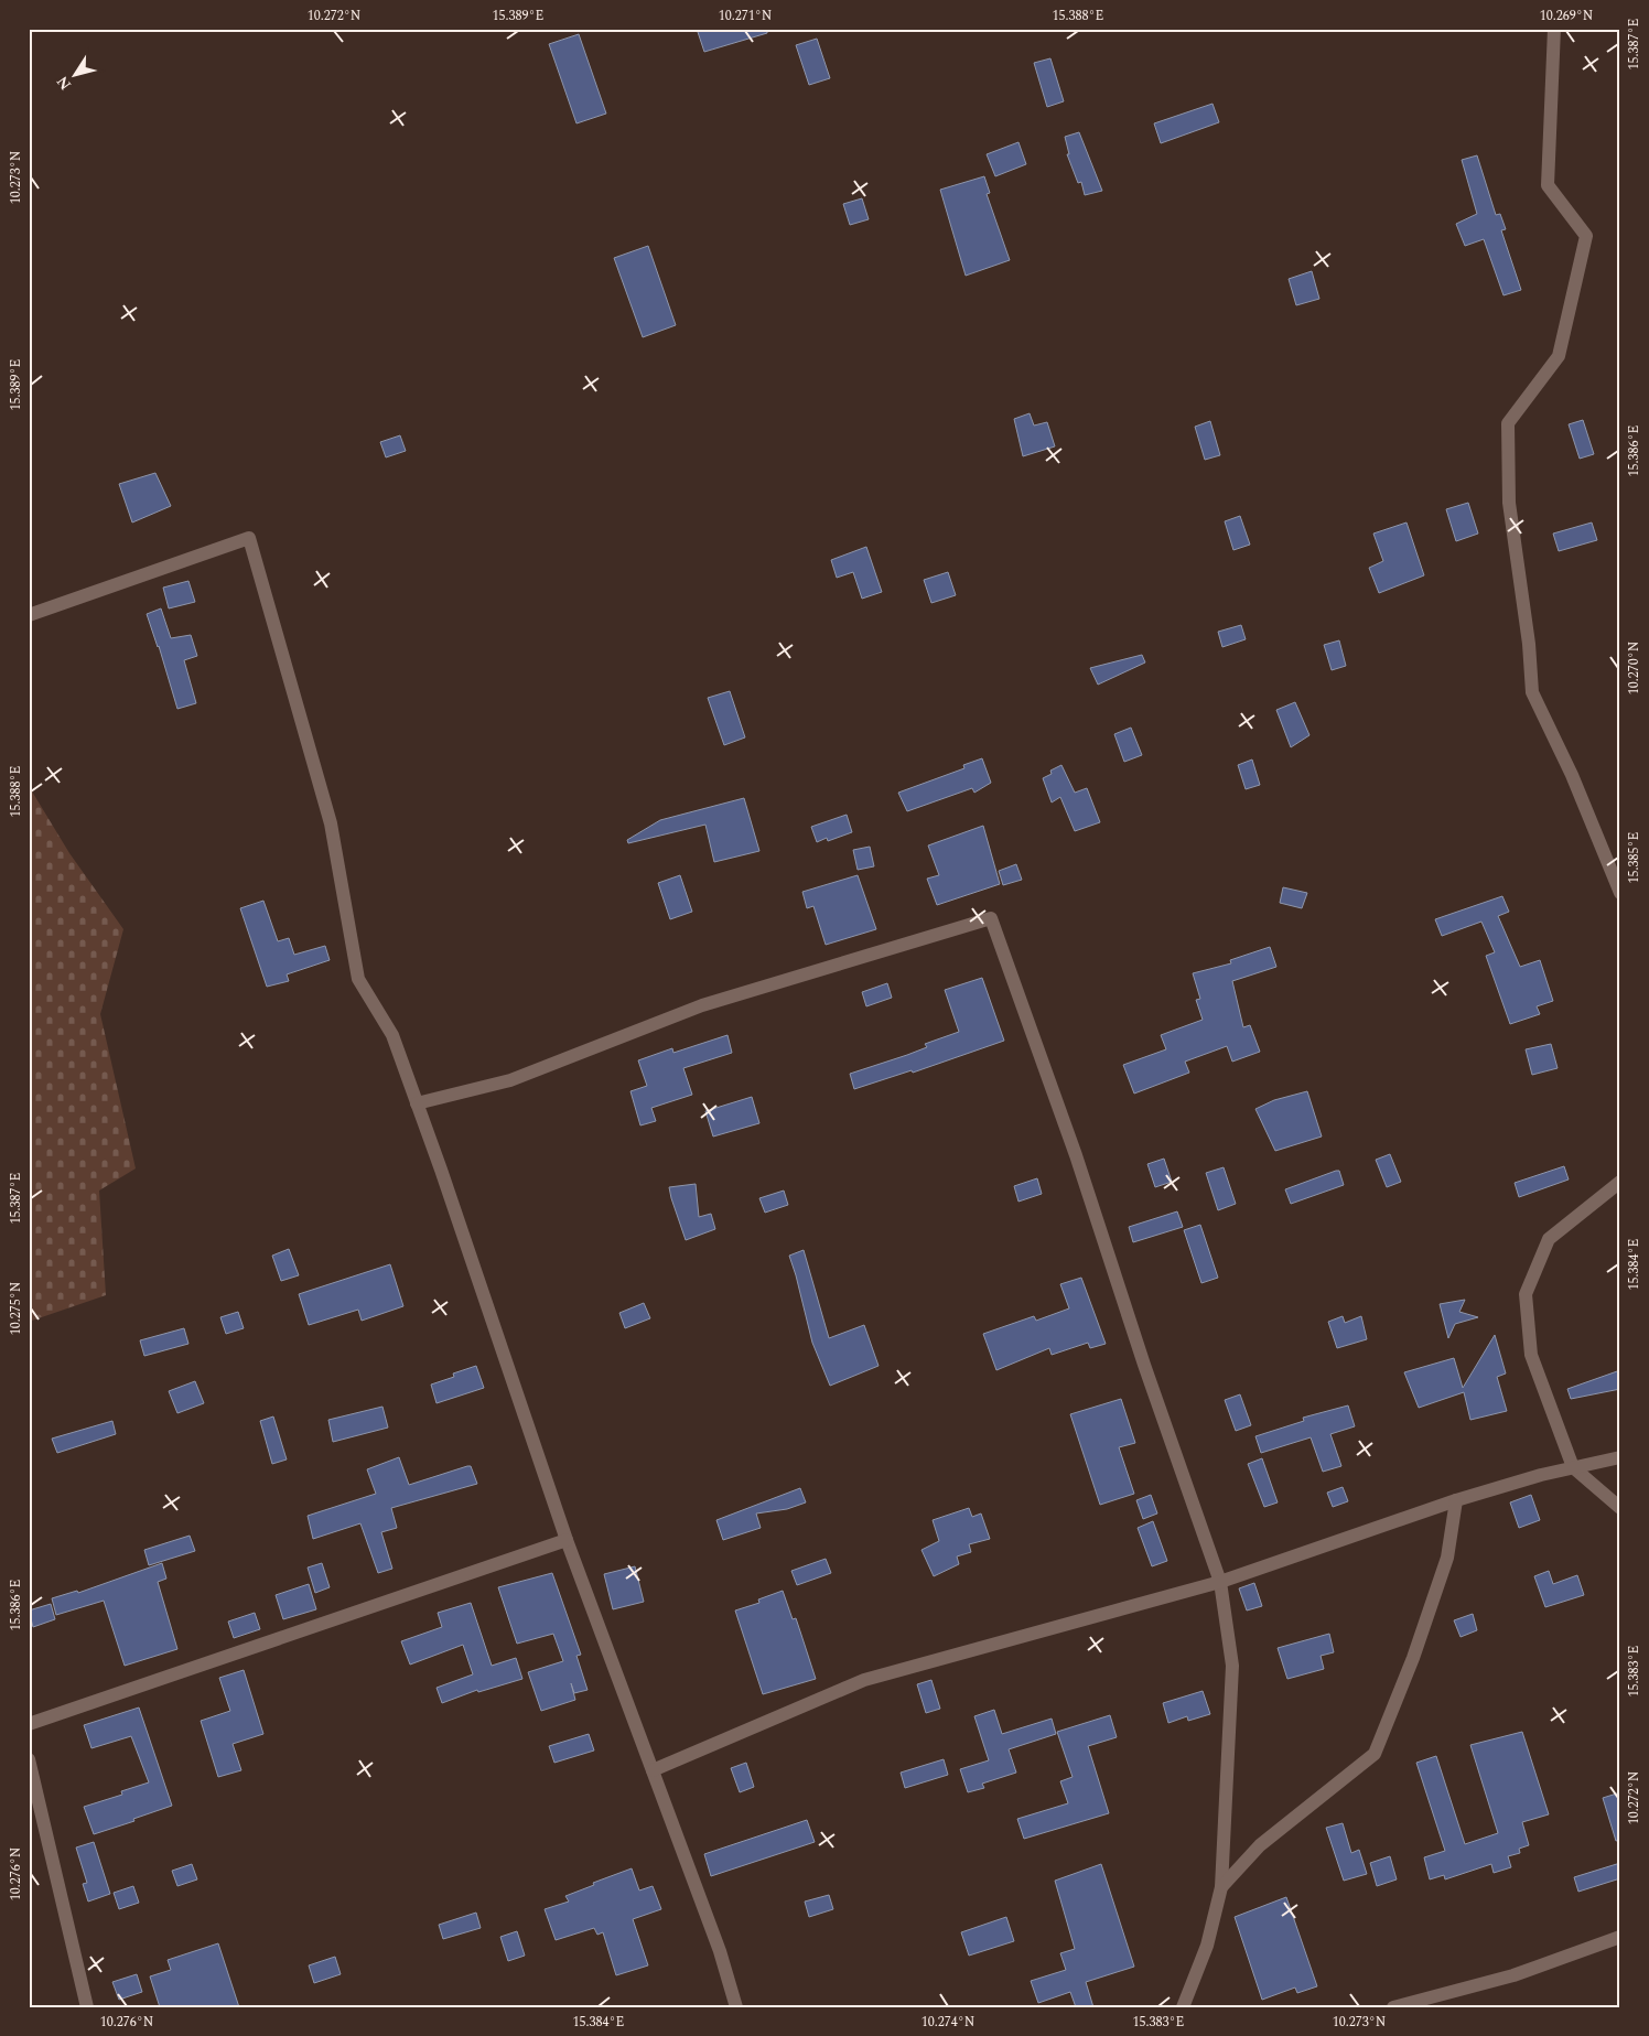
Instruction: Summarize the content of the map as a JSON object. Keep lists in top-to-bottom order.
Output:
{
  "north": "bottom left",
  "coordinates": [
    "10.272°N",
    "15.389°E",
    "10.271°N",
    "15.388°E",
    "10.269°N",
    "15.387°E",
    "10.273°N",
    "15.386°E",
    "10.270°N",
    "15.385°E",
    "15.384°E",
    "10.275°N",
    "15.383°E",
    "10.276°N",
    "10.274°N"
  ]
}
